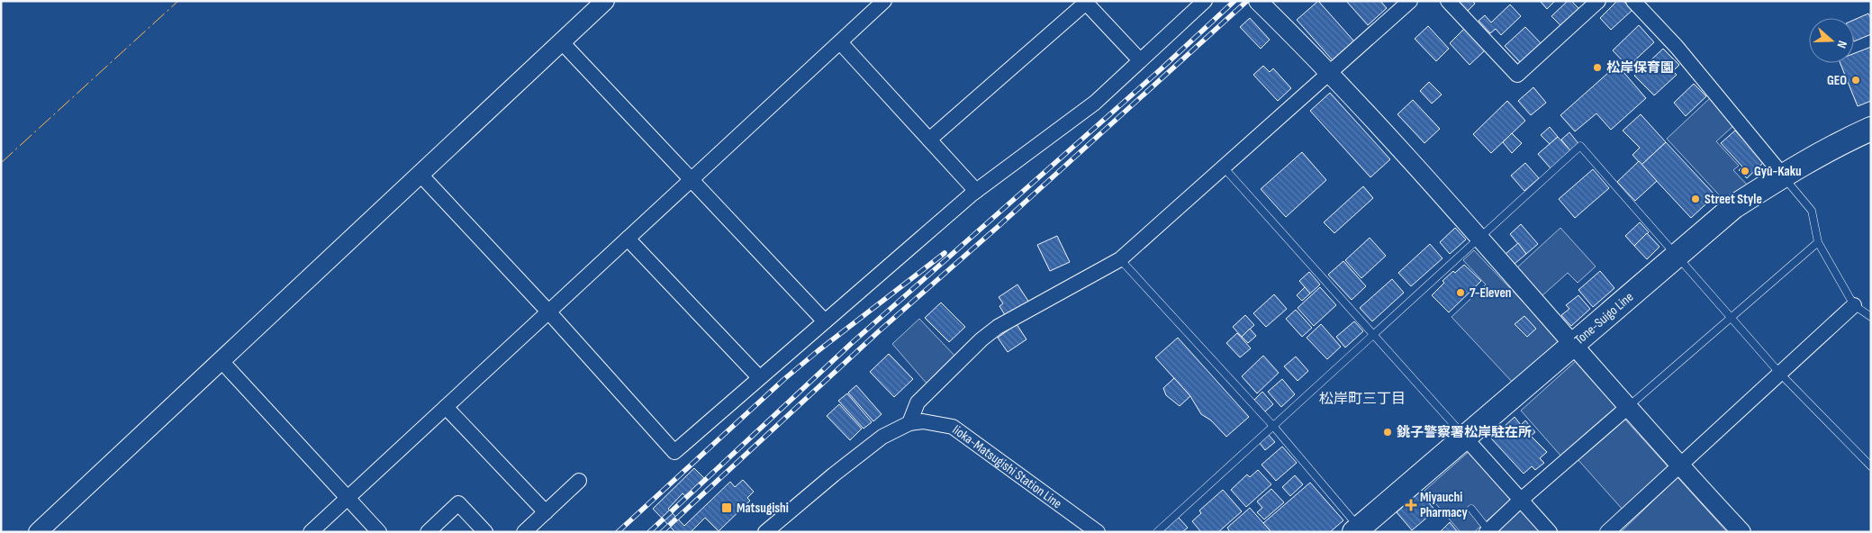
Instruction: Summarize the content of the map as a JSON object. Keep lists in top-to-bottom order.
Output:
{
  "streets": {
    "highway": ["Tone-Suigo Line"],
    "street": ["Iioka-Matsugishi Station Line"]
  },
  "districts": ["松岸町三丁目"],
  "places": {
    "other": [
      "松岸保育園",
      "GEO",
      "Gyū-Kaku",
      "Street Style",
      "7-Eleven",
      "銚子警察署松岸駐在所"
    ],
    "health": ["Miyauchi Pharmacy"],
    "transit": ["Matsugishi"]
  },
  "north": "right"
}
